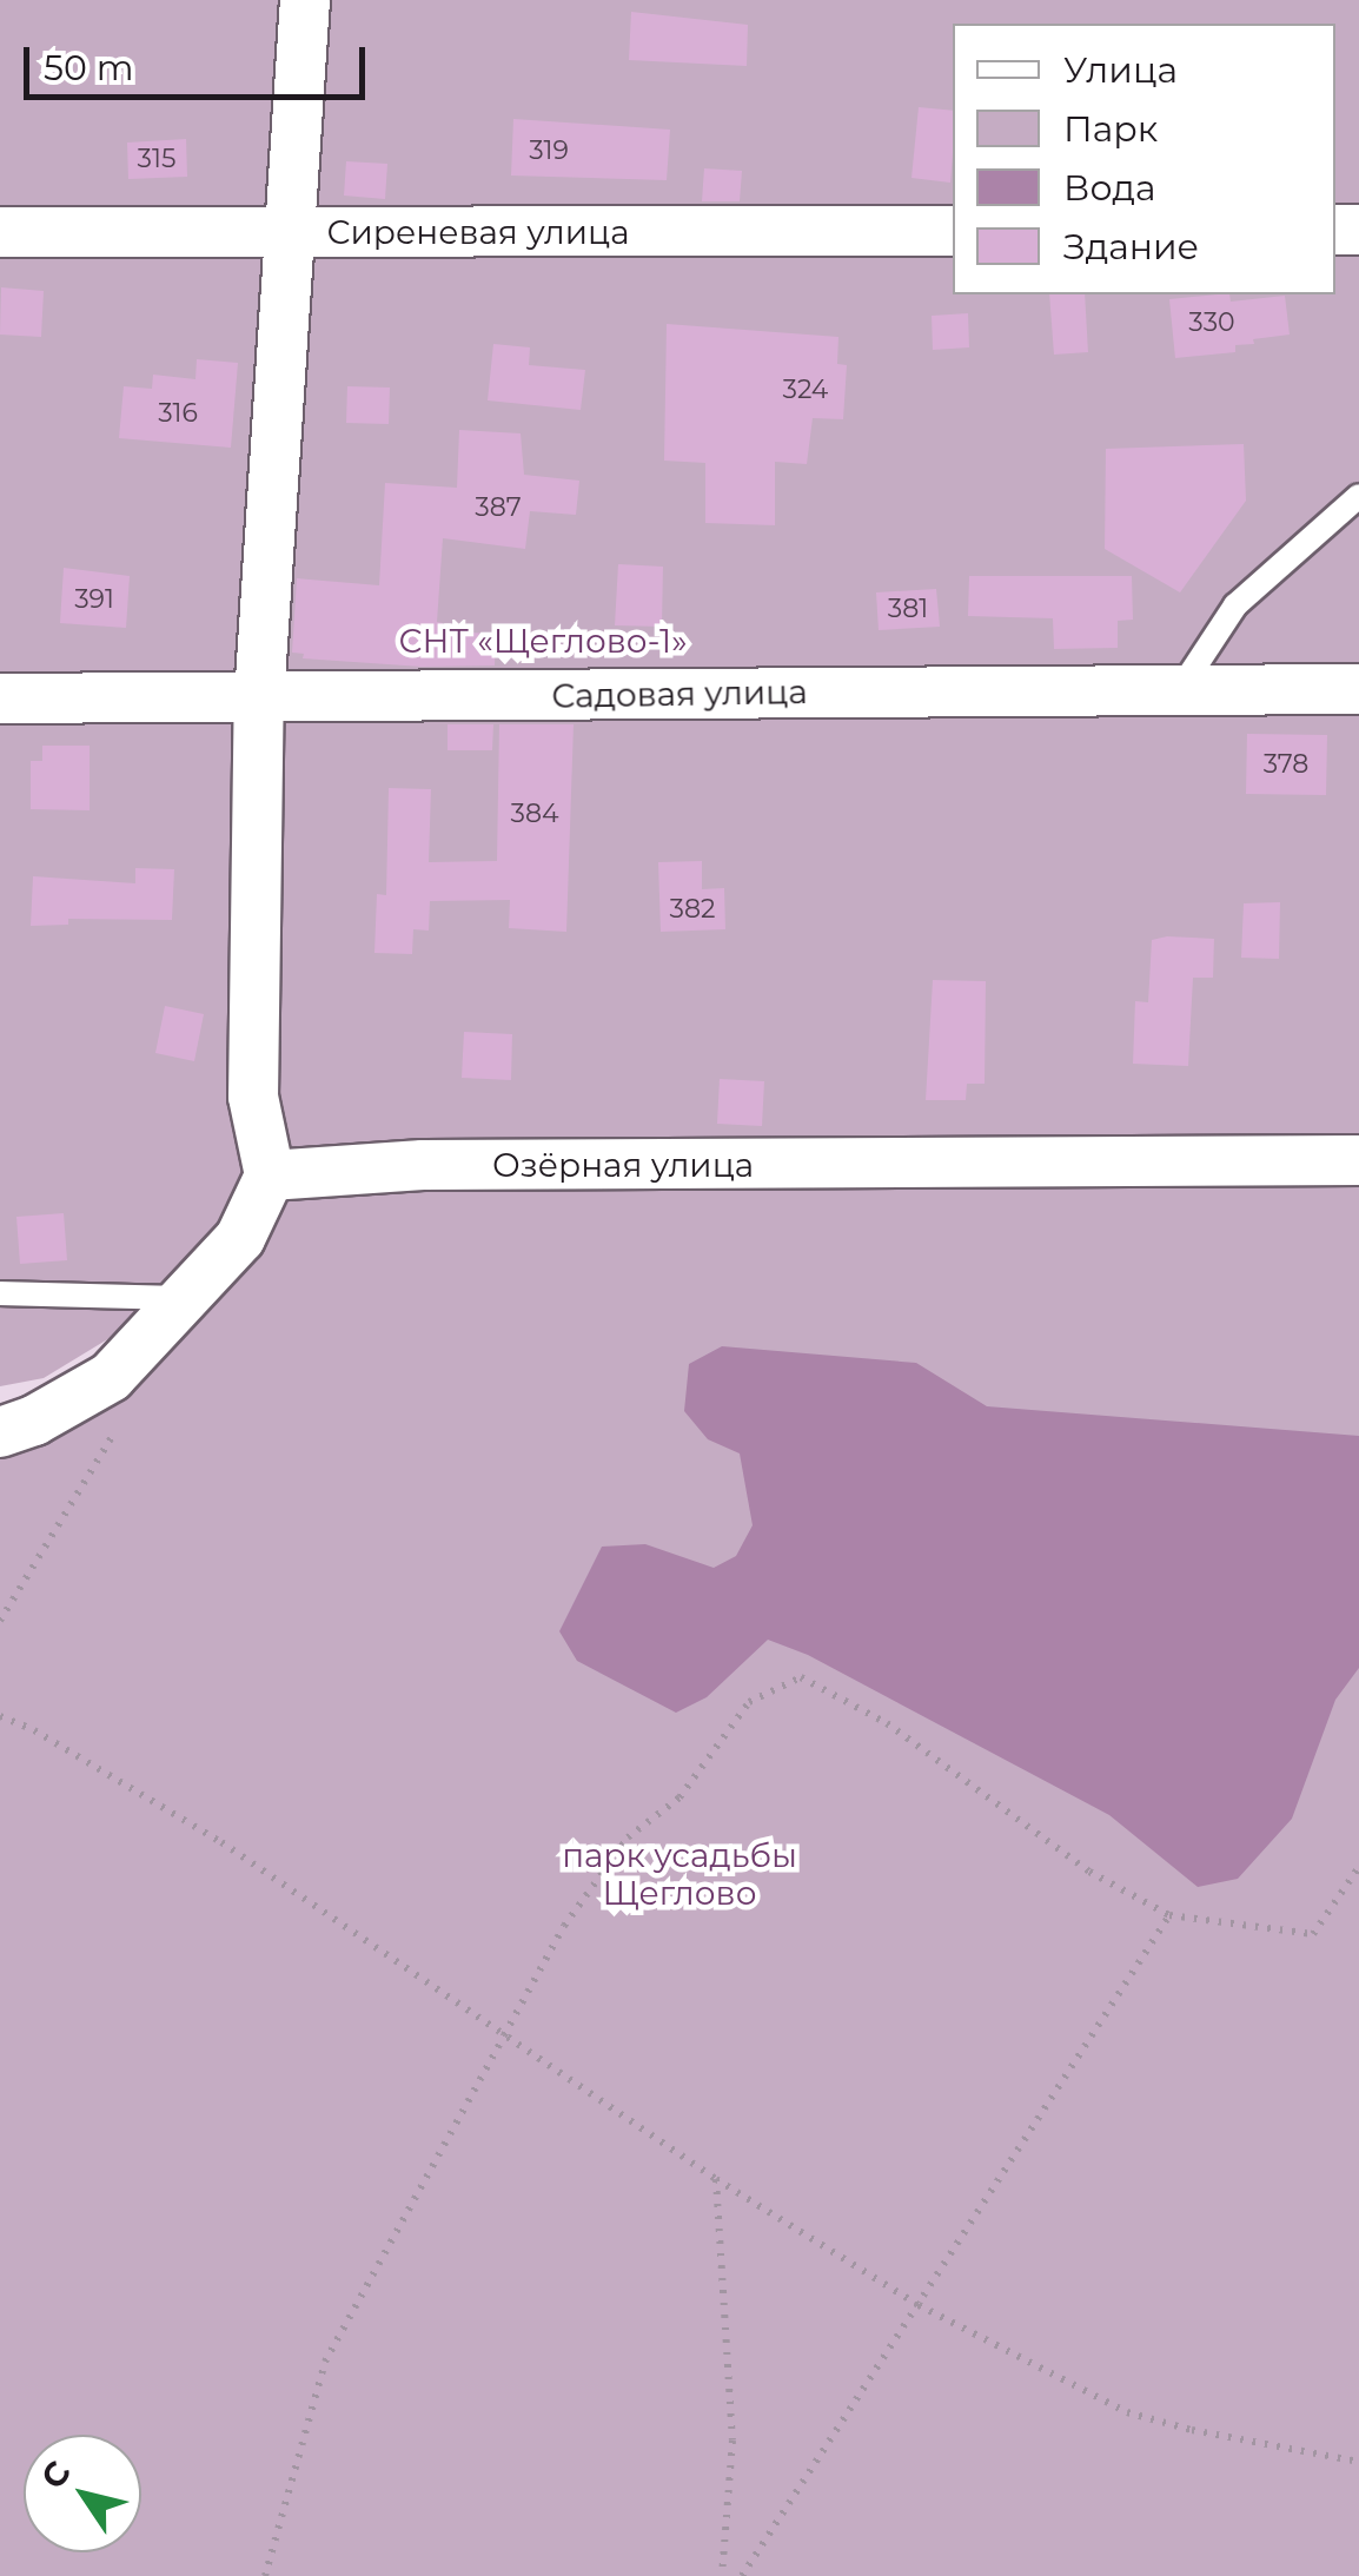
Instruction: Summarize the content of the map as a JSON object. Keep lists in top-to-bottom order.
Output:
{
  "streets": {
    "street": ["Сиреневая улица", "Садовая улица", "Озёрная улица"]
  },
  "parks": ["СНТ «Щеглово-1»", "парк усадьбы Щеглово"],
  "house_numbers": [
    "319",
    "315",
    "330",
    "324",
    "316",
    "387",
    "391",
    "381",
    "378",
    "384",
    "382"
  ],
  "legend": [
    "Улица",
    "Парк",
    "Вода",
    "Здание"
  ],
  "scale_bar": "50 m",
  "north": "top left"
}
